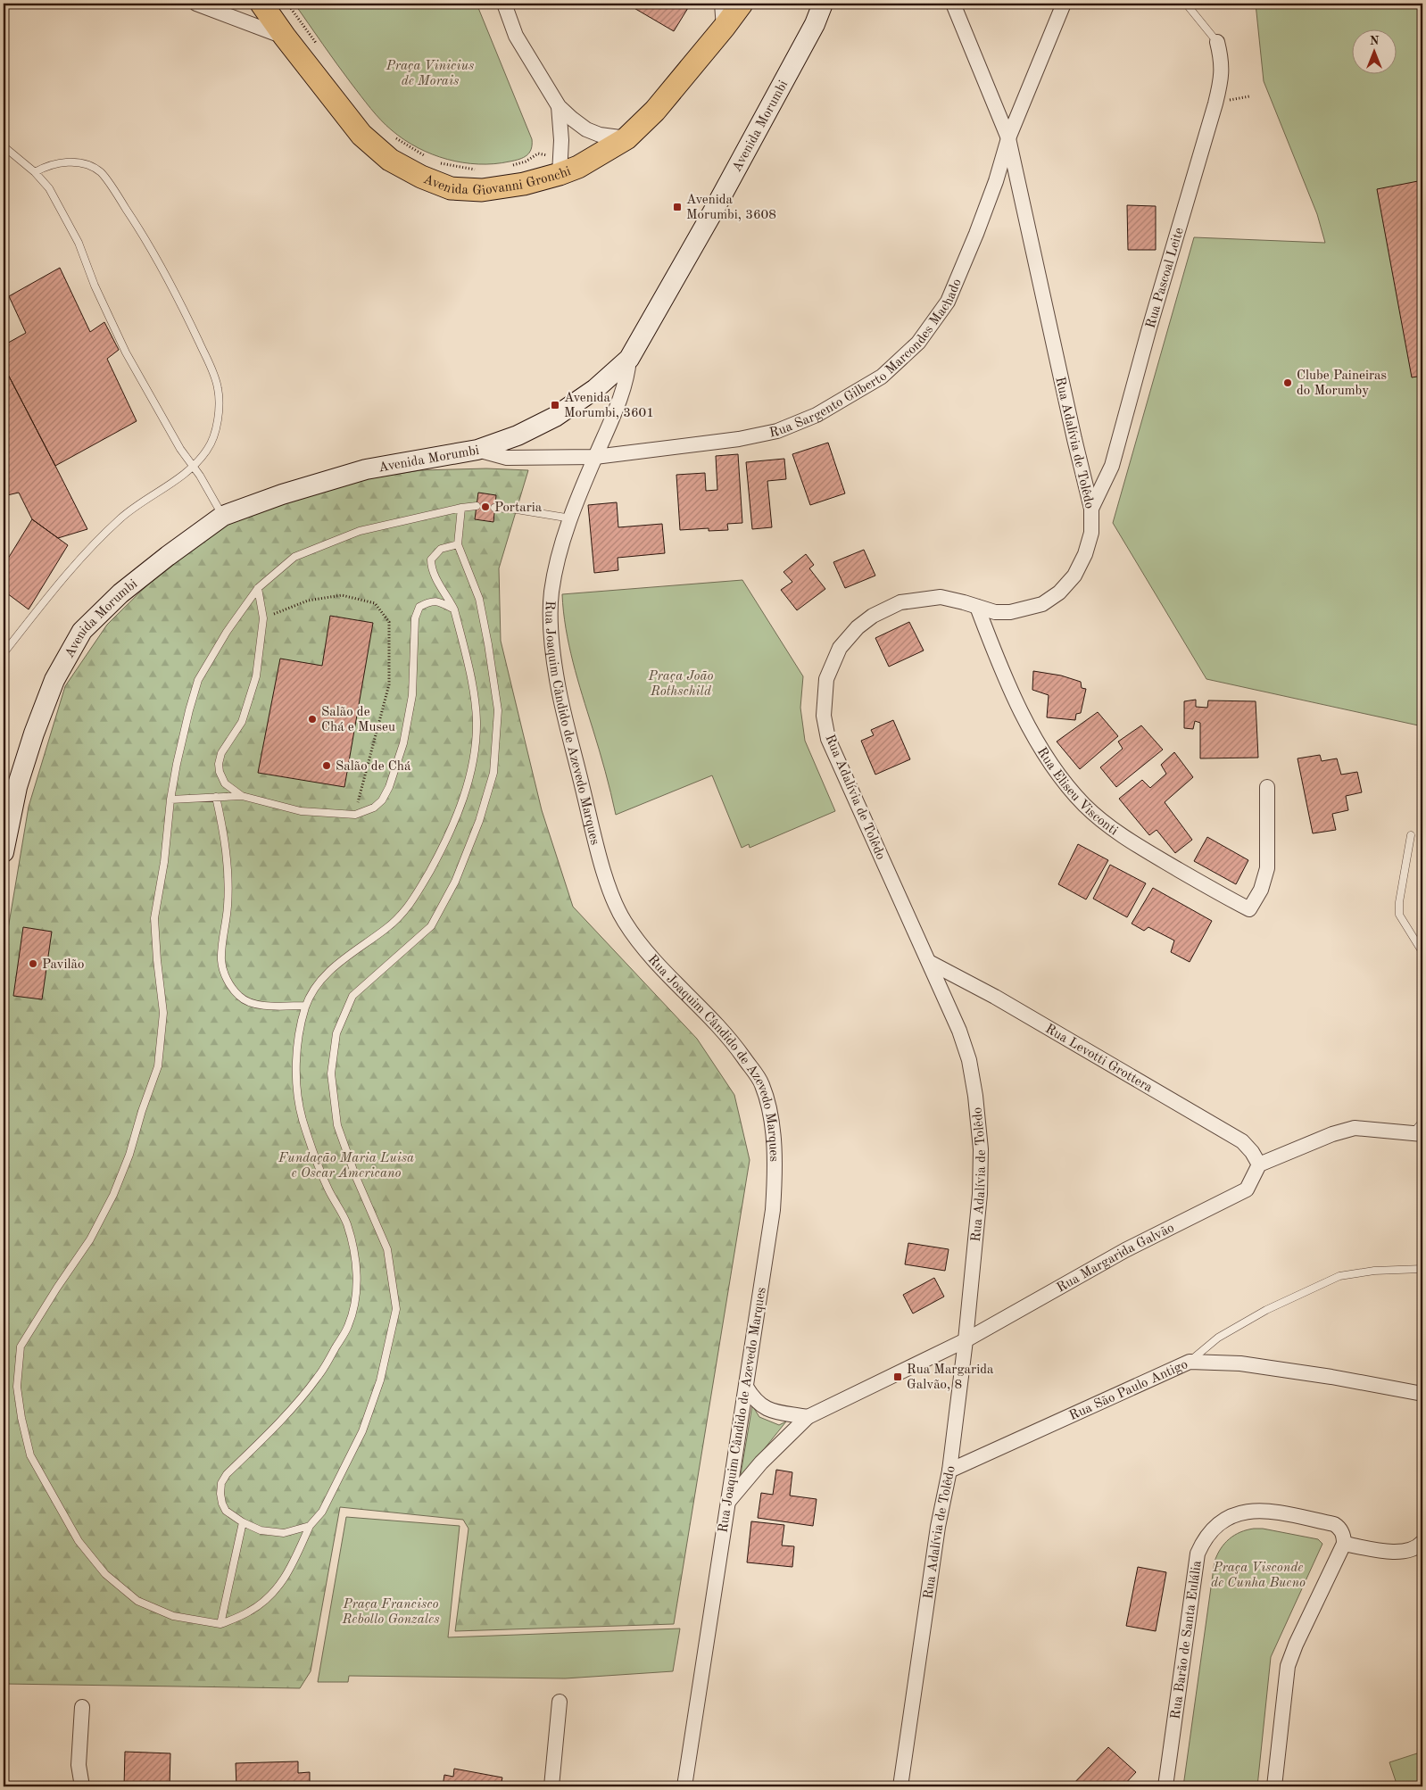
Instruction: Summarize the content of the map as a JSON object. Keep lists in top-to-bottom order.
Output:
{
  "streets": {
    "main road": ["Avenida Morumbi", "Avenida Giovanni Gronchi"],
    "street": [
      "Rua Pascoal Leite",
      "Rua Sargento Gilberto Marcondes Machado",
      "Rua Adalívia de Tolêdo",
      "Rua Joaquim Cândido de Azevedo Marques",
      "Rua Eliseu Visconti",
      "Rua Levotti Grottera",
      "Rua Margarida Galvão",
      "Rua São Paulo Antigo",
      "Rua Barão de Santa Eulália"
    ]
  },
  "crossings": [
    ["Avenida Morumbi", "Rua Sargento Gilberto Marcondes Machado"],
    ["Avenida Morumbi", "Rua Joaquim Cândido de Azevedo Marques"],
    ["Rua Pascoal Leite", "Rua Adalívia de Tolêdo"],
    ["Rua Sargento Gilberto Marcondes Machado", "Rua Adalívia de Tolêdo"],
    ["Rua Sargento Gilberto Marcondes Machado", "Rua Joaquim Cândido de Azevedo Marques"],
    ["Rua Adalívia de Tolêdo", "Rua Eliseu Visconti"],
    ["Rua Adalívia de Tolêdo", "Rua Levotti Grottera"],
    ["Rua Adalívia de Tolêdo", "Rua Margarida Galvão"],
    ["Rua Adalívia de Tolêdo", "Rua São Paulo Antigo"],
    ["Rua Joaquim Cândido de Azevedo Marques", "Rua Margarida Galvão"],
    ["Rua Levotti Grottera", "Rua Margarida Galvão"]
  ],
  "parks": [
    "Praça Vinicius de Morais",
    "Praça João Rothschild",
    "Fundação Maria Luisa e Oscar Americano",
    "Praça Visconde de Cunha Bueno",
    "Praça Francisco Rebollo Gonzales"
  ],
  "places": {
    "transit": ["Avenida Morumbi, 3608", "Avenida Morumbi, 3601", "Rua Margarida Galvão, 8"],
    "other": [
      "Clube Paineiras do Morumby",
      "Portaria",
      "Salão de Chá e Museu",
      "Salão de Chá",
      "Pavilão"
    ]
  },
  "north": "top"
}
